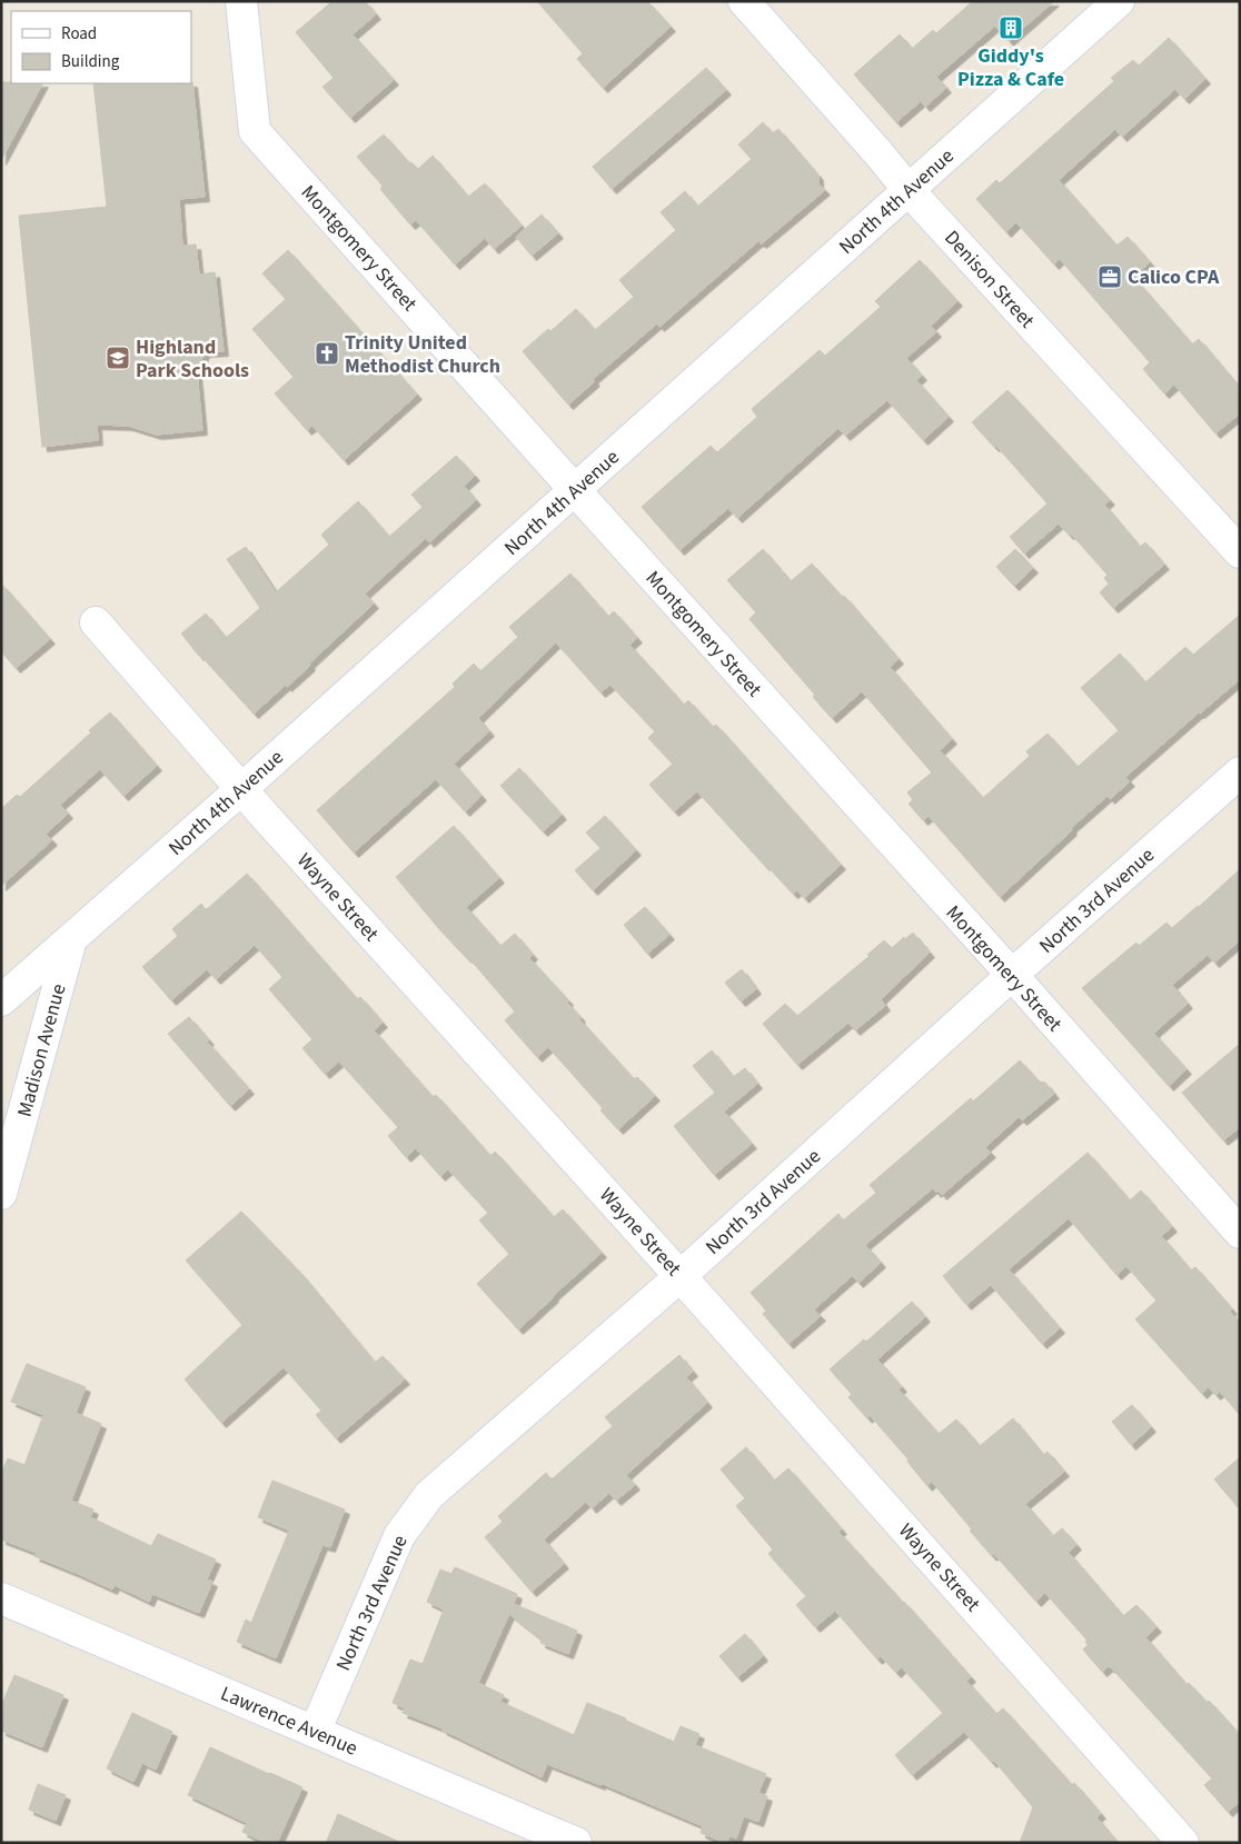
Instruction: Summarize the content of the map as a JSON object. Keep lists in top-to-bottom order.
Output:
{
  "streets": {
    "street": [
      "North 4th Avenue",
      "Montgomery Street",
      "Denison Street",
      "Wayne Street",
      "North 3rd Avenue",
      "Madison Avenue",
      "Lawrence Avenue"
    ]
  },
  "crossings": [
    ["North 4th Avenue", "Montgomery Street"],
    ["North 4th Avenue", "Denison Street"],
    ["North 4th Avenue", "Wayne Street"],
    ["North 4th Avenue", "Madison Avenue"],
    ["Montgomery Street", "North 3rd Avenue"],
    ["Wayne Street", "North 3rd Avenue"],
    ["North 3rd Avenue", "Lawrence Avenue"]
  ],
  "places": {
    "building": ["Giddy's Pizza & Cafe"],
    "office": ["Calico CPA"],
    "church": ["Trinity United Methodist Church"],
    "school or university": ["Highland Park Schools"]
  },
  "legend": ["Road", "Building"]
}
